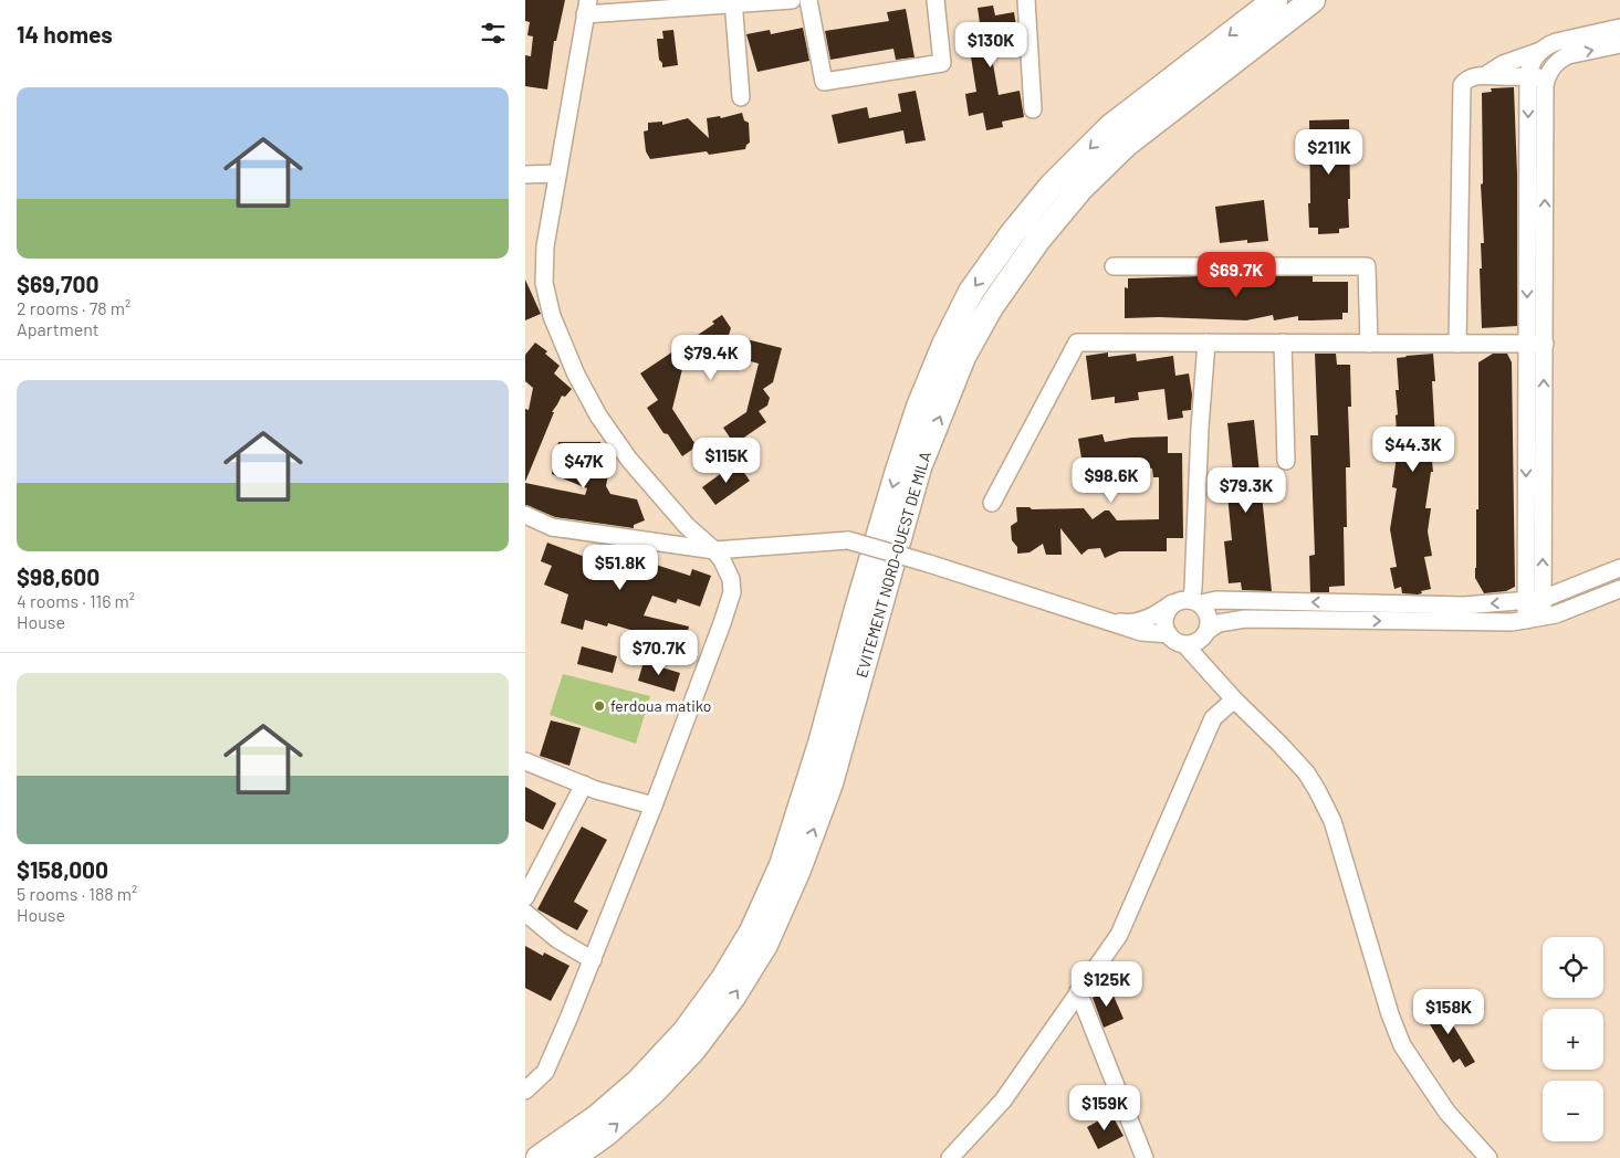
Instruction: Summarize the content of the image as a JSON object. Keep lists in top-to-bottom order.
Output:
{
  "streets": {
    "highway": ["EVITEMENT NORD-OUEST DE MILA"]
  },
  "places": ["ferdoua matiko"],
  "page": {
    "heading": "14 homes",
    "price": [
      "$130K",
      "$211K",
      "$69.7K",
      "$79.4K",
      "$44.3K",
      "$115K",
      "$47K",
      "$98.6K",
      "$79.3K",
      "$51.8K",
      "$70.7K",
      "$125K",
      "$158K",
      "$159K"
    ],
    "list": [
      {
        "name": "$69,700",
        "note": "2 rooms · 78 m² · Apartment"
      },
      {
        "name": "$98,600",
        "note": "4 rooms · 116 m² · House"
      },
      {
        "name": "$158,000",
        "note": "5 rooms · 188 m² · House"
      }
    ],
    "map_buttons": ["+", "−"]
  }
}
